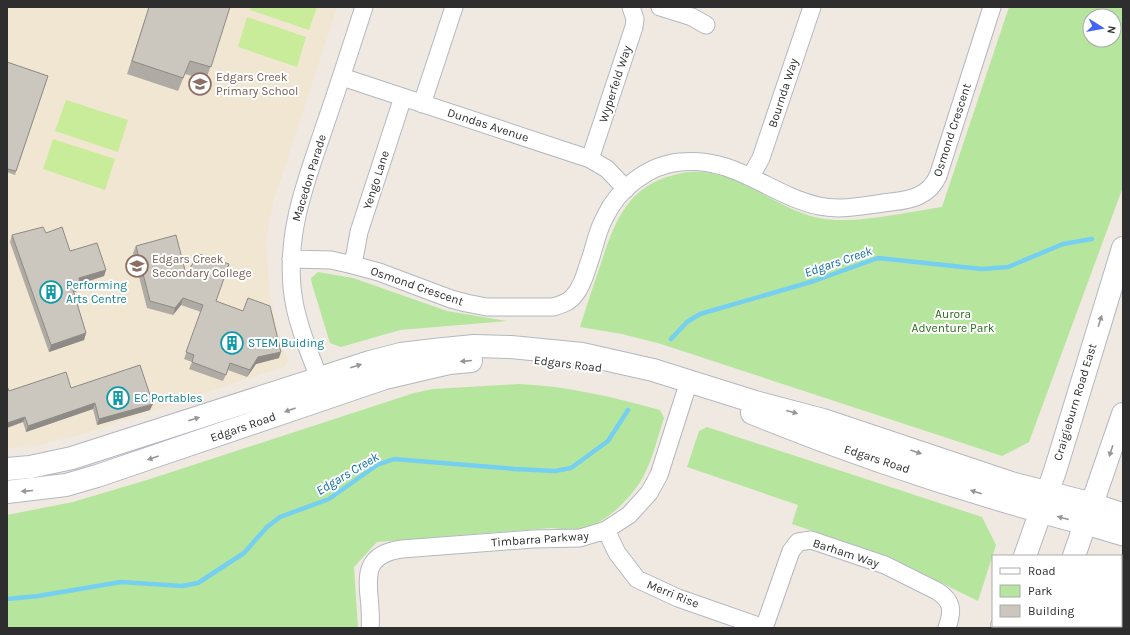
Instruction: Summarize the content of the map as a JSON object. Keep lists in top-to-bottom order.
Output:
{
  "streets": {
    "main road": ["Edgars Road", "Craigieburn Road East"],
    "street": [
      "Wyperfeld Way",
      "Bournda Way",
      "Dundas Avenue",
      "Osmond Crescent",
      "Macedon Parade",
      "Yengo Lane",
      "Timbarra Parkway",
      "Barham Way",
      "Merri Rise"
    ]
  },
  "crossings": [
    ["Wyperfeld Way", "Dundas Avenue"],
    ["Bournda Way", "Osmond Crescent"],
    ["Dundas Avenue", "Osmond Crescent"],
    ["Dundas Avenue", "Macedon Parade"],
    ["Dundas Avenue", "Yengo Lane"],
    ["Osmond Crescent", "Macedon Parade"],
    ["Osmond Crescent", "Yengo Lane"],
    ["Macedon Parade", "Edgars Road"],
    ["Edgars Road", "Craigieburn Road East"],
    ["Edgars Road", "Timbarra Parkway"],
    ["Timbarra Parkway", "Merri Rise"],
    ["Barham Way", "Merri Rise"]
  ],
  "water": ["Edgars Creek"],
  "parks": ["Aurora Adventure Park"],
  "places": {
    "school or university": ["Edgars Creek Primary School", "Edgars Creek Secondary College"],
    "building": ["Performing Arts Centre", "STEM Buiding", "EC Portables"]
  },
  "legend": ["Road", "Park", "Building"],
  "north": "right"
}
